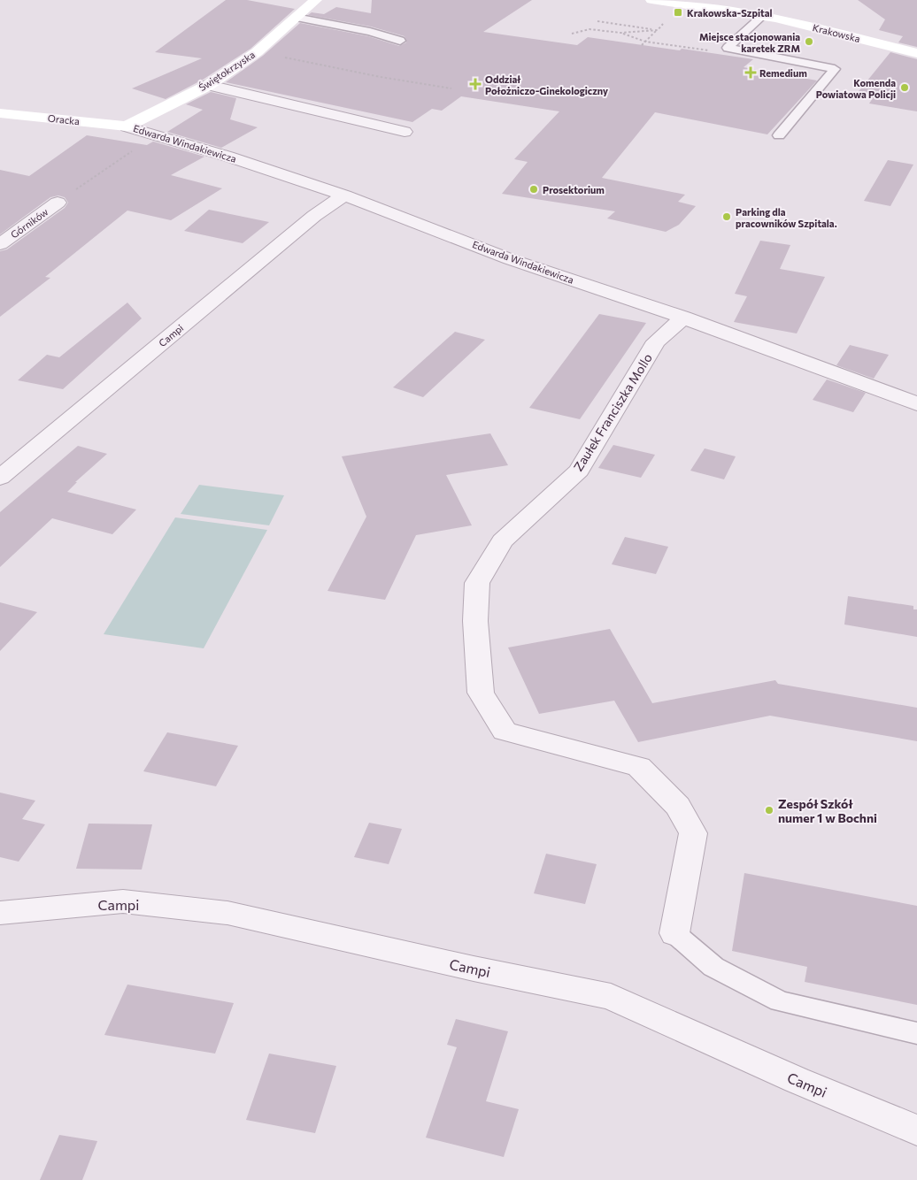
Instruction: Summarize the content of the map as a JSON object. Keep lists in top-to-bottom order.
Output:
{
  "streets": {
    "street": [
      "Krakowska",
      "Świętokrzyska",
      "Oracka",
      "Edwarda Windakiewicza",
      "Górników",
      "Campi",
      "Zaułek Franciszka Mollo"
    ]
  },
  "crossings": [
    ["Świętokrzyska", "Oracka"],
    ["Świętokrzyska", "Edwarda Windakiewicza"],
    ["Oracka", "Edwarda Windakiewicza"],
    ["Edwarda Windakiewicza", "Campi"],
    ["Edwarda Windakiewicza", "Zaułek Franciszka Mollo"]
  ],
  "places": {
    "transit": ["Krakowska-Szpital"],
    "other": [
      "Miejsce stacjonowania karetek ZRM",
      "Komenda Powiatowa Policji",
      "Prosektorium",
      "Parking dla pracowników Szpitala.",
      "Zespół Szkół numer 1 w Bochni"
    ],
    "health": ["Remedium", "Oddział Położniczo-Ginekologiczny"]
  }
}
